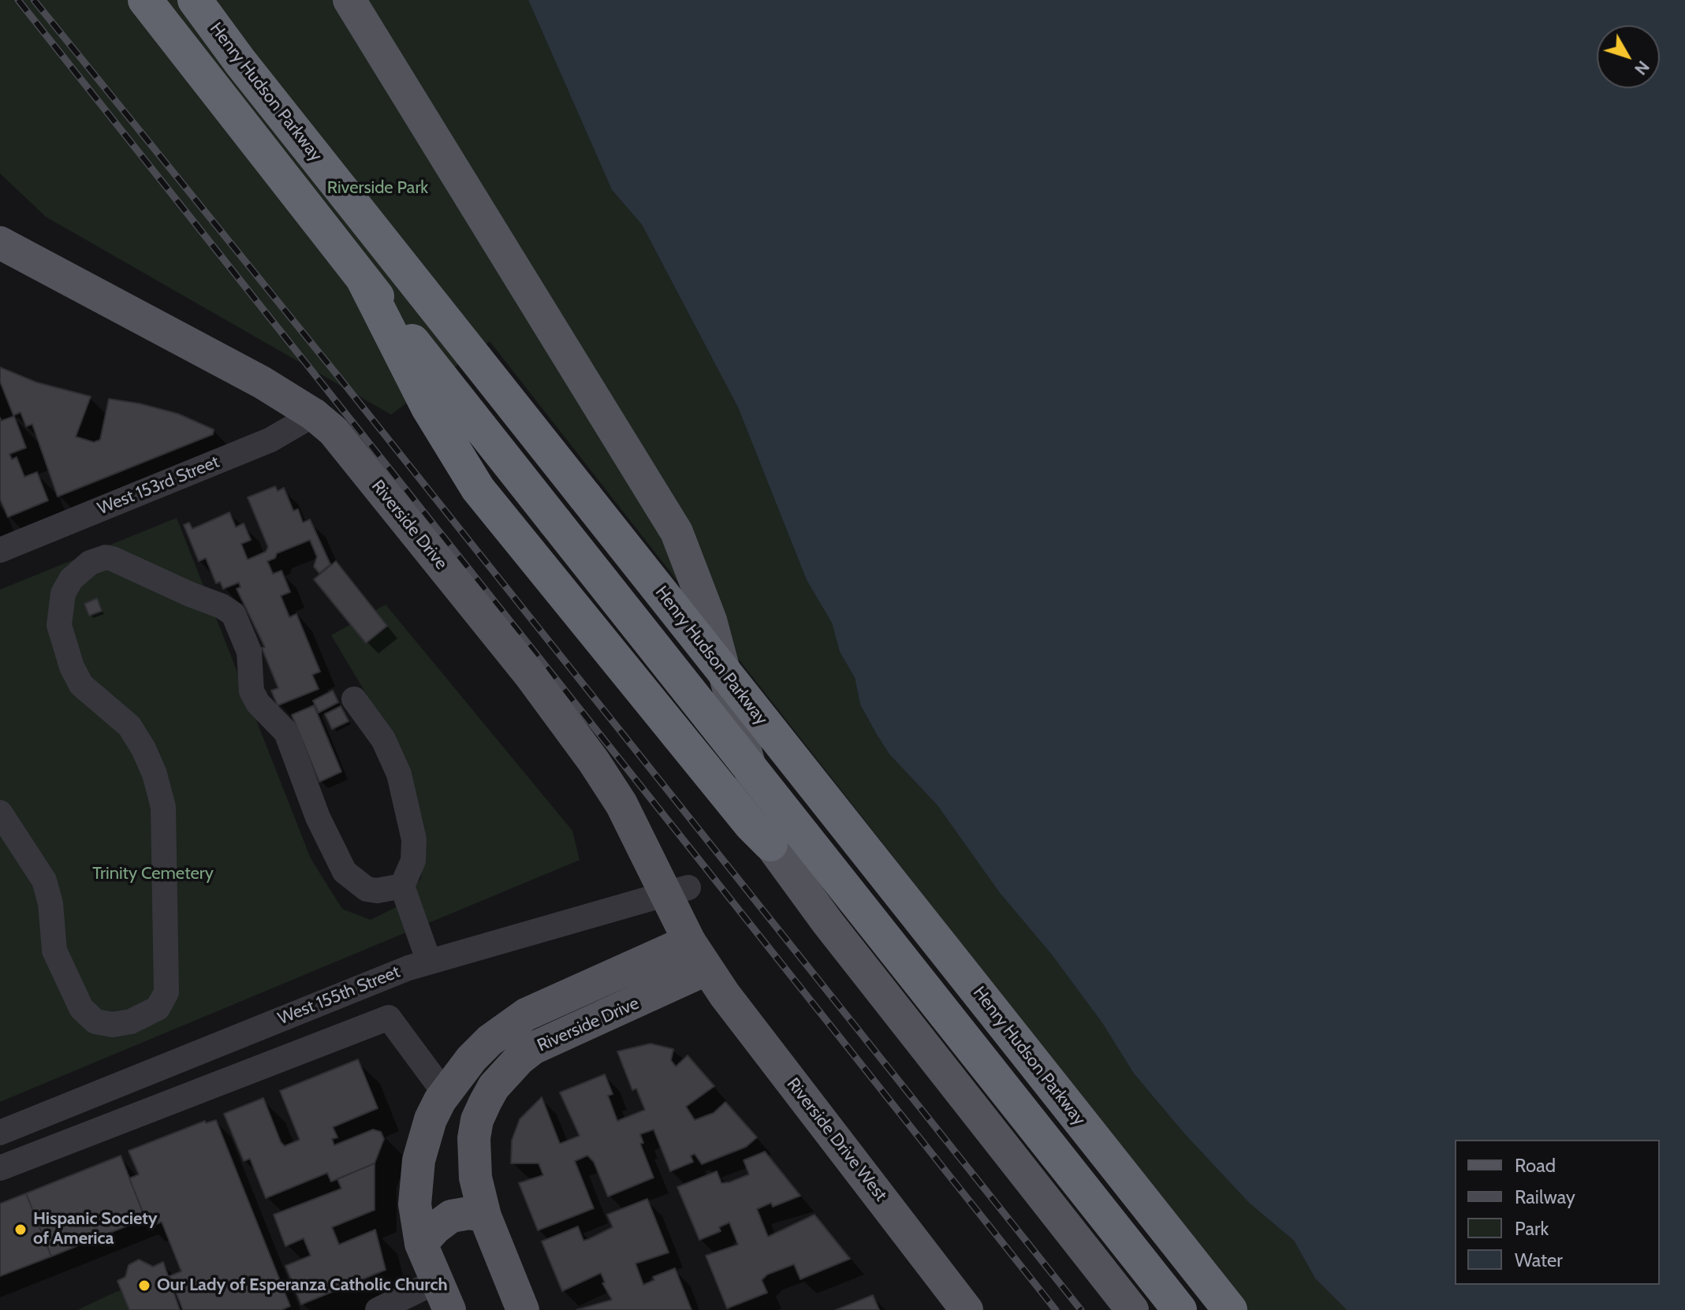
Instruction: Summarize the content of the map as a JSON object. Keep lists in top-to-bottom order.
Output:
{
  "streets": {
    "highway": ["Henry Hudson Parkway"],
    "main road": ["Riverside Drive", "Riverside Drive West"],
    "street": ["West 153rd Street", "West 155th Street"]
  },
  "crossings": [
    ["West 153rd Street", "Riverside Drive"],
    ["Riverside Drive", "Riverside Drive West"]
  ],
  "parks": ["Riverside Park", "Trinity Cemetery"],
  "places": ["Hispanic Society of America", "Our Lady of Esperanza Catholic Church"],
  "legend": [
    "Road",
    "Railway",
    "Park",
    "Water"
  ],
  "north": "bottom right"
}
